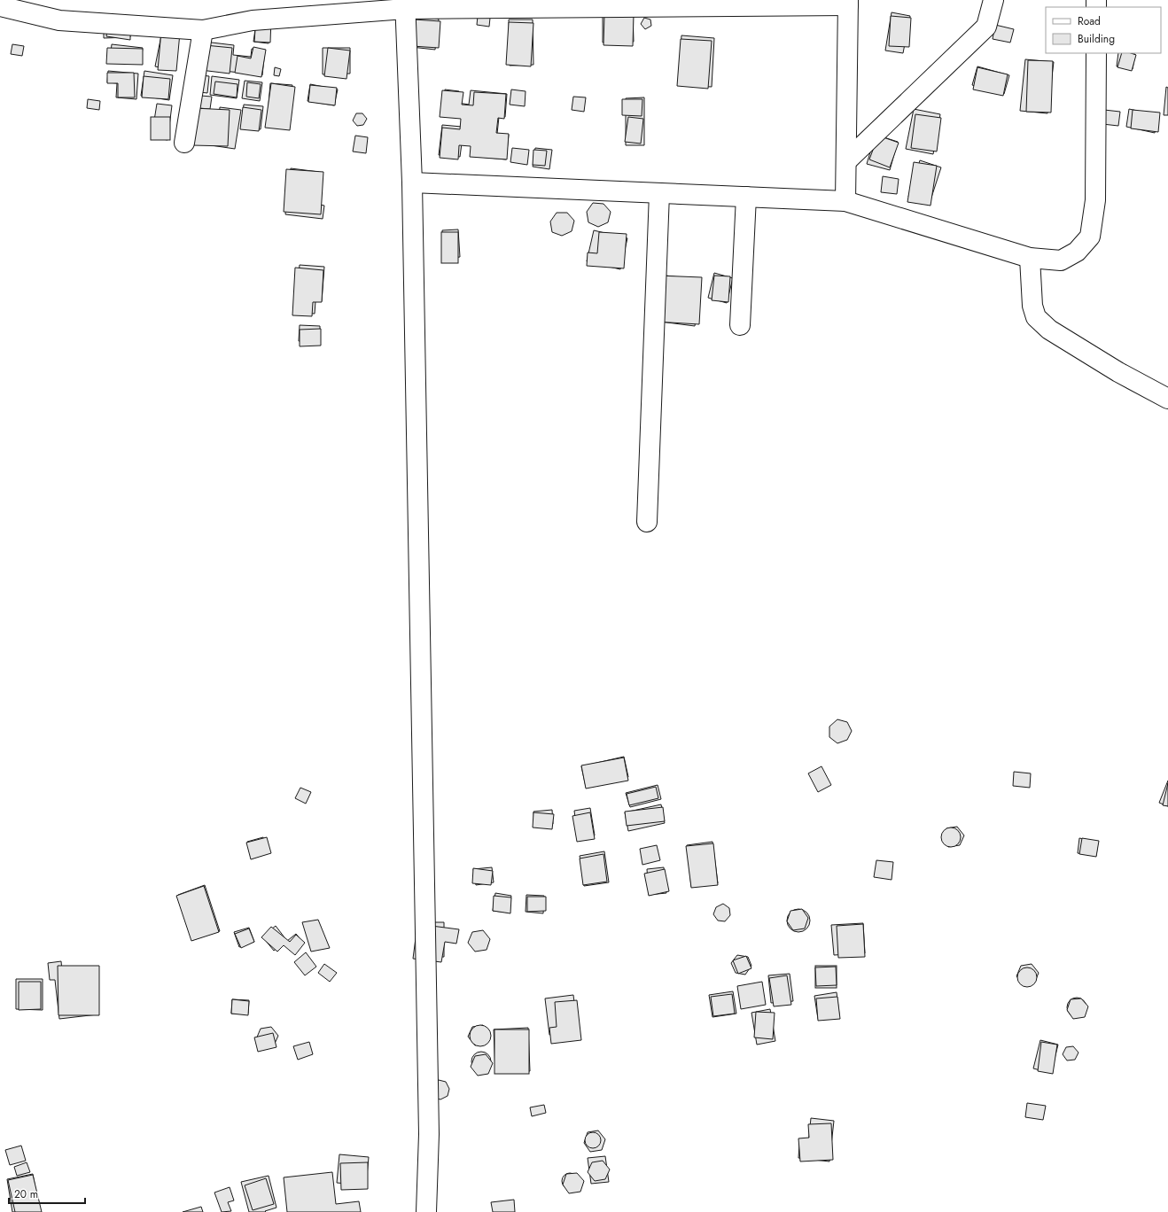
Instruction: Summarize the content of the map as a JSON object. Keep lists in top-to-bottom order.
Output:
{
  "legend": ["Road", "Building"],
  "scale_bar": "20 m"
}
